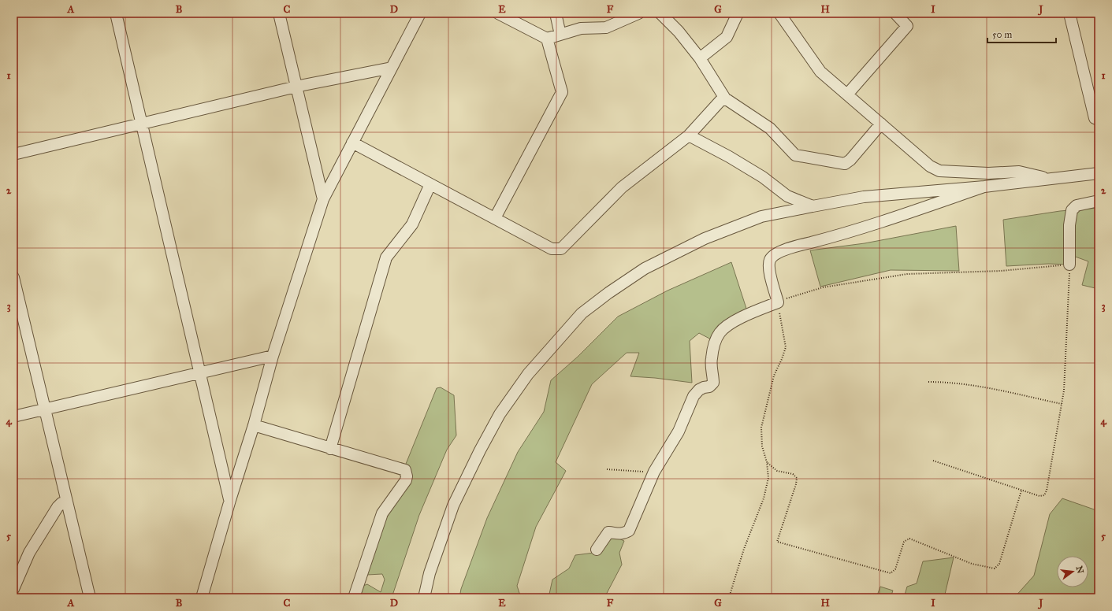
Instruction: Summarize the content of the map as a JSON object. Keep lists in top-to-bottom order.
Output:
{
  "scale_bar": "50 m",
  "north": "right",
  "grid": {
    "columns": [
      "A",
      "B",
      "C",
      "D",
      "E",
      "F",
      "G",
      "H",
      "I",
      "J"
    ],
    "rows": [
      "1",
      "2",
      "3",
      "4",
      "5"
    ]
  }
}
